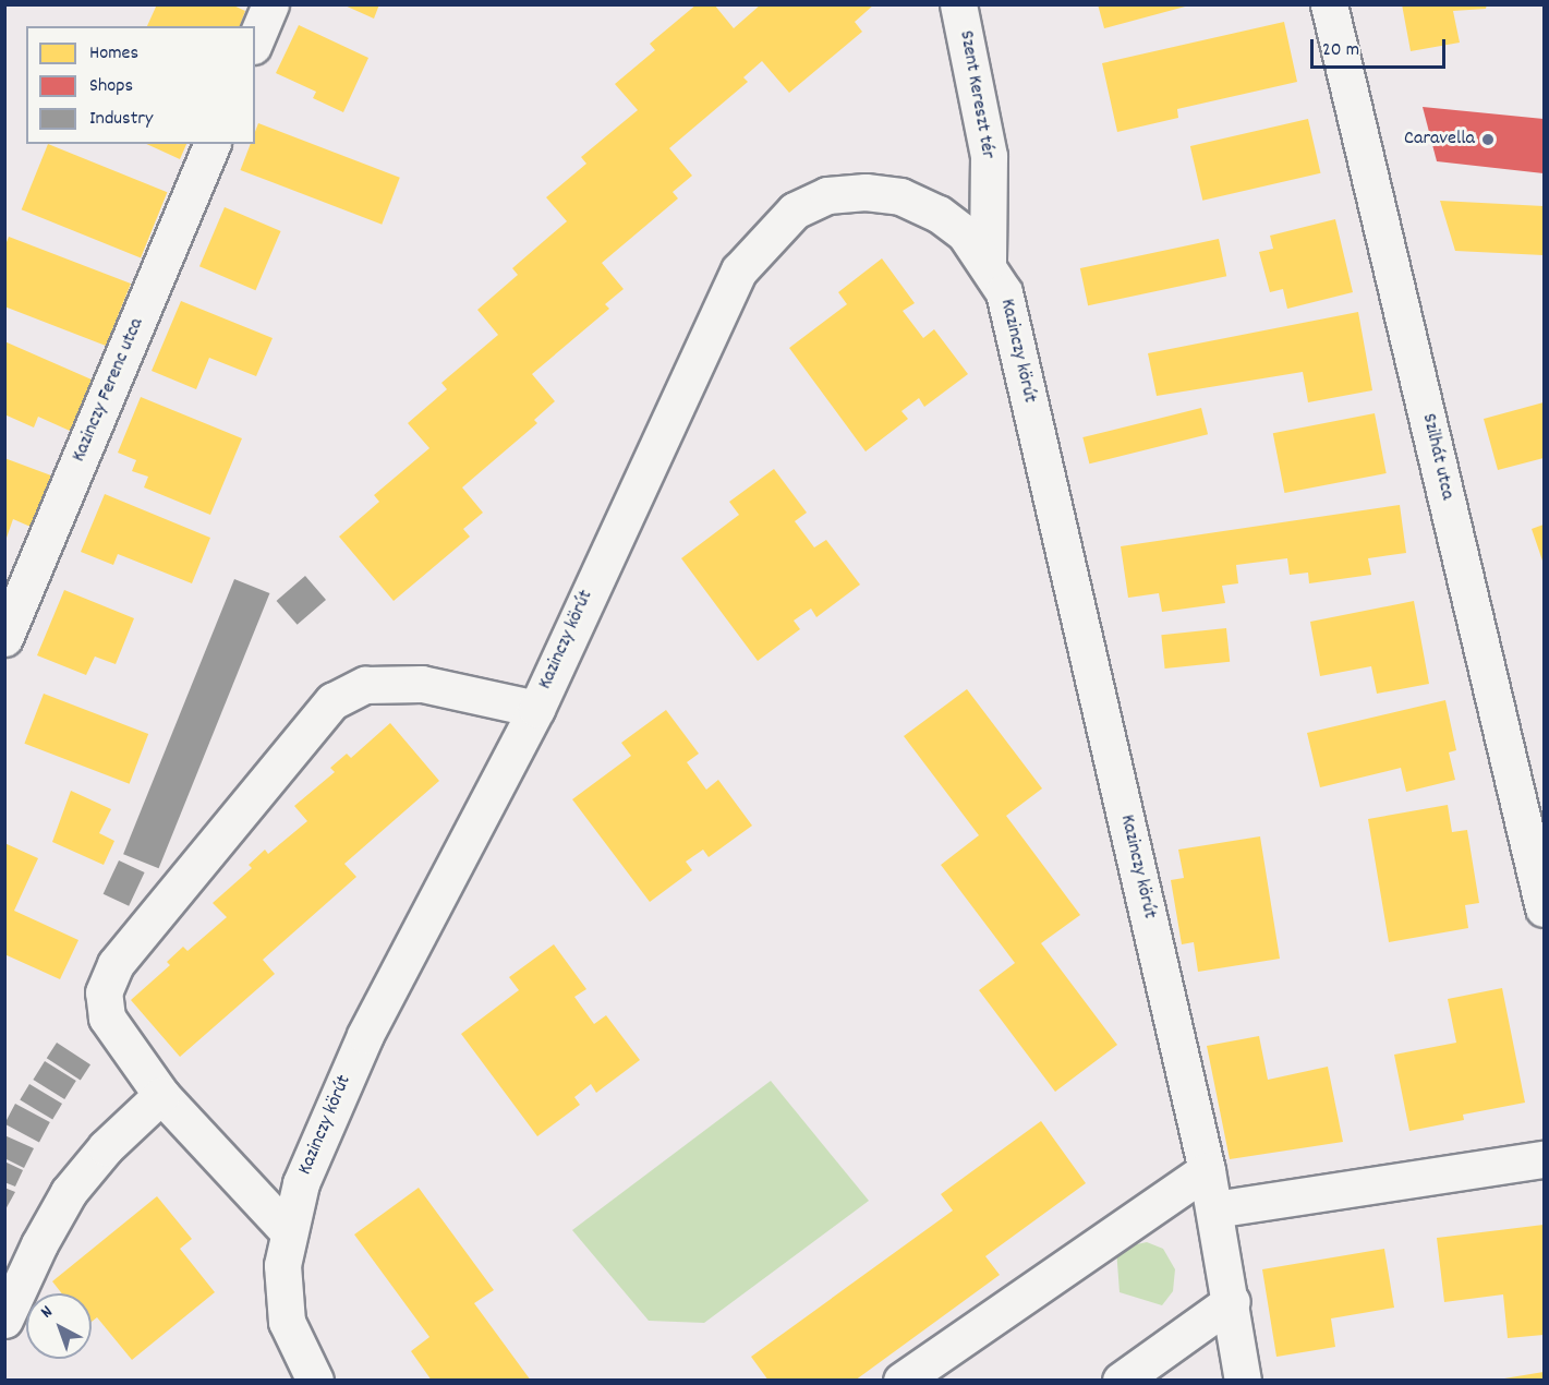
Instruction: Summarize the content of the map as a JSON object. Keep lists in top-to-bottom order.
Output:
{
  "streets": {
    "street": [
      "Szent Kereszt tér",
      "Kazinczy körút",
      "Kazinczy Ferenc utca",
      "Szilhát utca"
    ]
  },
  "crossings": [
    ["Szent Kereszt tér", "Kazinczy körút"]
  ],
  "places": ["Caravella"],
  "legend": ["Homes", "Shops", "Industry"],
  "scale_bar": "20 m",
  "north": "top left"
}
